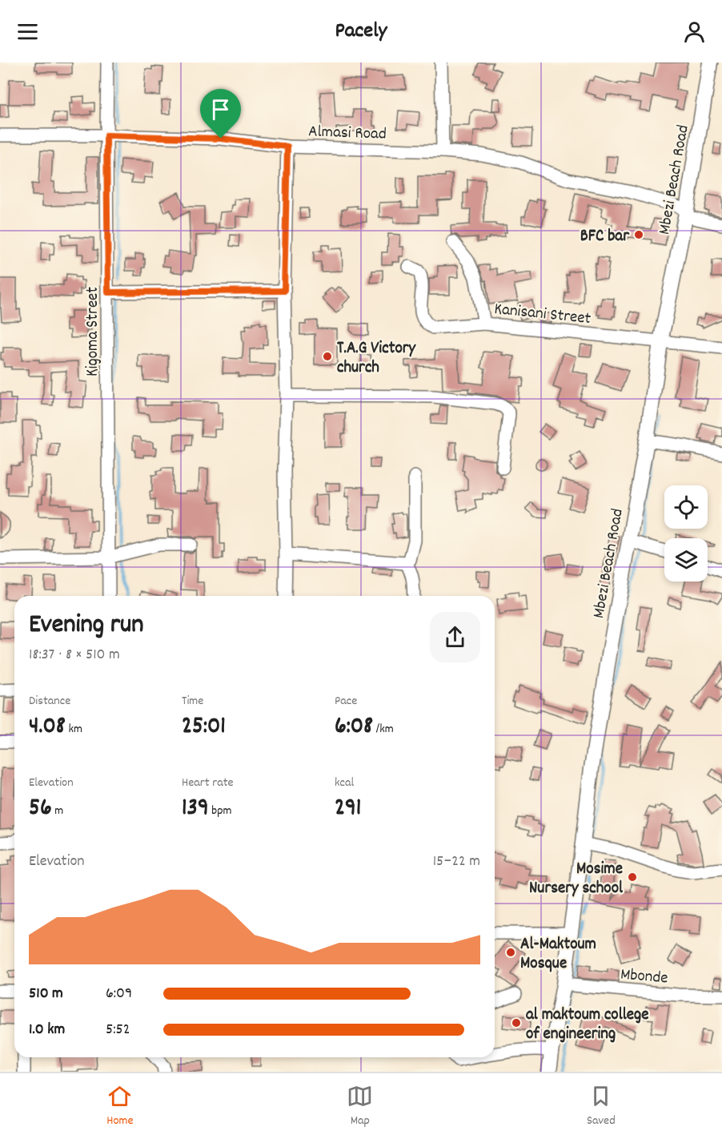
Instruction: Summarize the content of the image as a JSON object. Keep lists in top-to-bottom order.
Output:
{
  "streets": {
    "main road": ["Mbezi Beach Road"],
    "street": [
      "Almasi Road",
      "Kanisani Street",
      "Kigoma Street",
      "Mbonde"
    ]
  },
  "crossings": [
    ["Almasi Road", "Mbezi Beach Road"],
    ["Almasi Road", "Kigoma Street"],
    ["Mbezi Beach Road", "Kanisani Street"],
    ["Mbezi Beach Road", "Mbonde"]
  ],
  "places": [
    "BFC bar",
    "T.A.G Victory church",
    "Mosime Nursery school",
    "Al-Maktoum Mosque",
    "al maktoum college of engineering"
  ],
  "page": {
    "header": "Pacely",
    "heading": ["Evening run", "18:37 · 8 × 510 m"],
    "stats": [
      ["Distance", "4.08 km"],
      ["Time", "25:01"],
      ["Pace", "6:08 /km"],
      ["Elevation", "56 m"],
      ["Heart rate", "139 bpm"],
      ["kcal", "291"]
    ],
    "chart": ["Elevation", "15–22 m"],
    "list": [
      {
        "name": "510 m",
        "note": "6:09"
      },
      {
        "name": "1.0 km",
        "note": "5:52"
      }
    ],
    "tabs": ["Home", "Map", "Saved"]
  }
}
